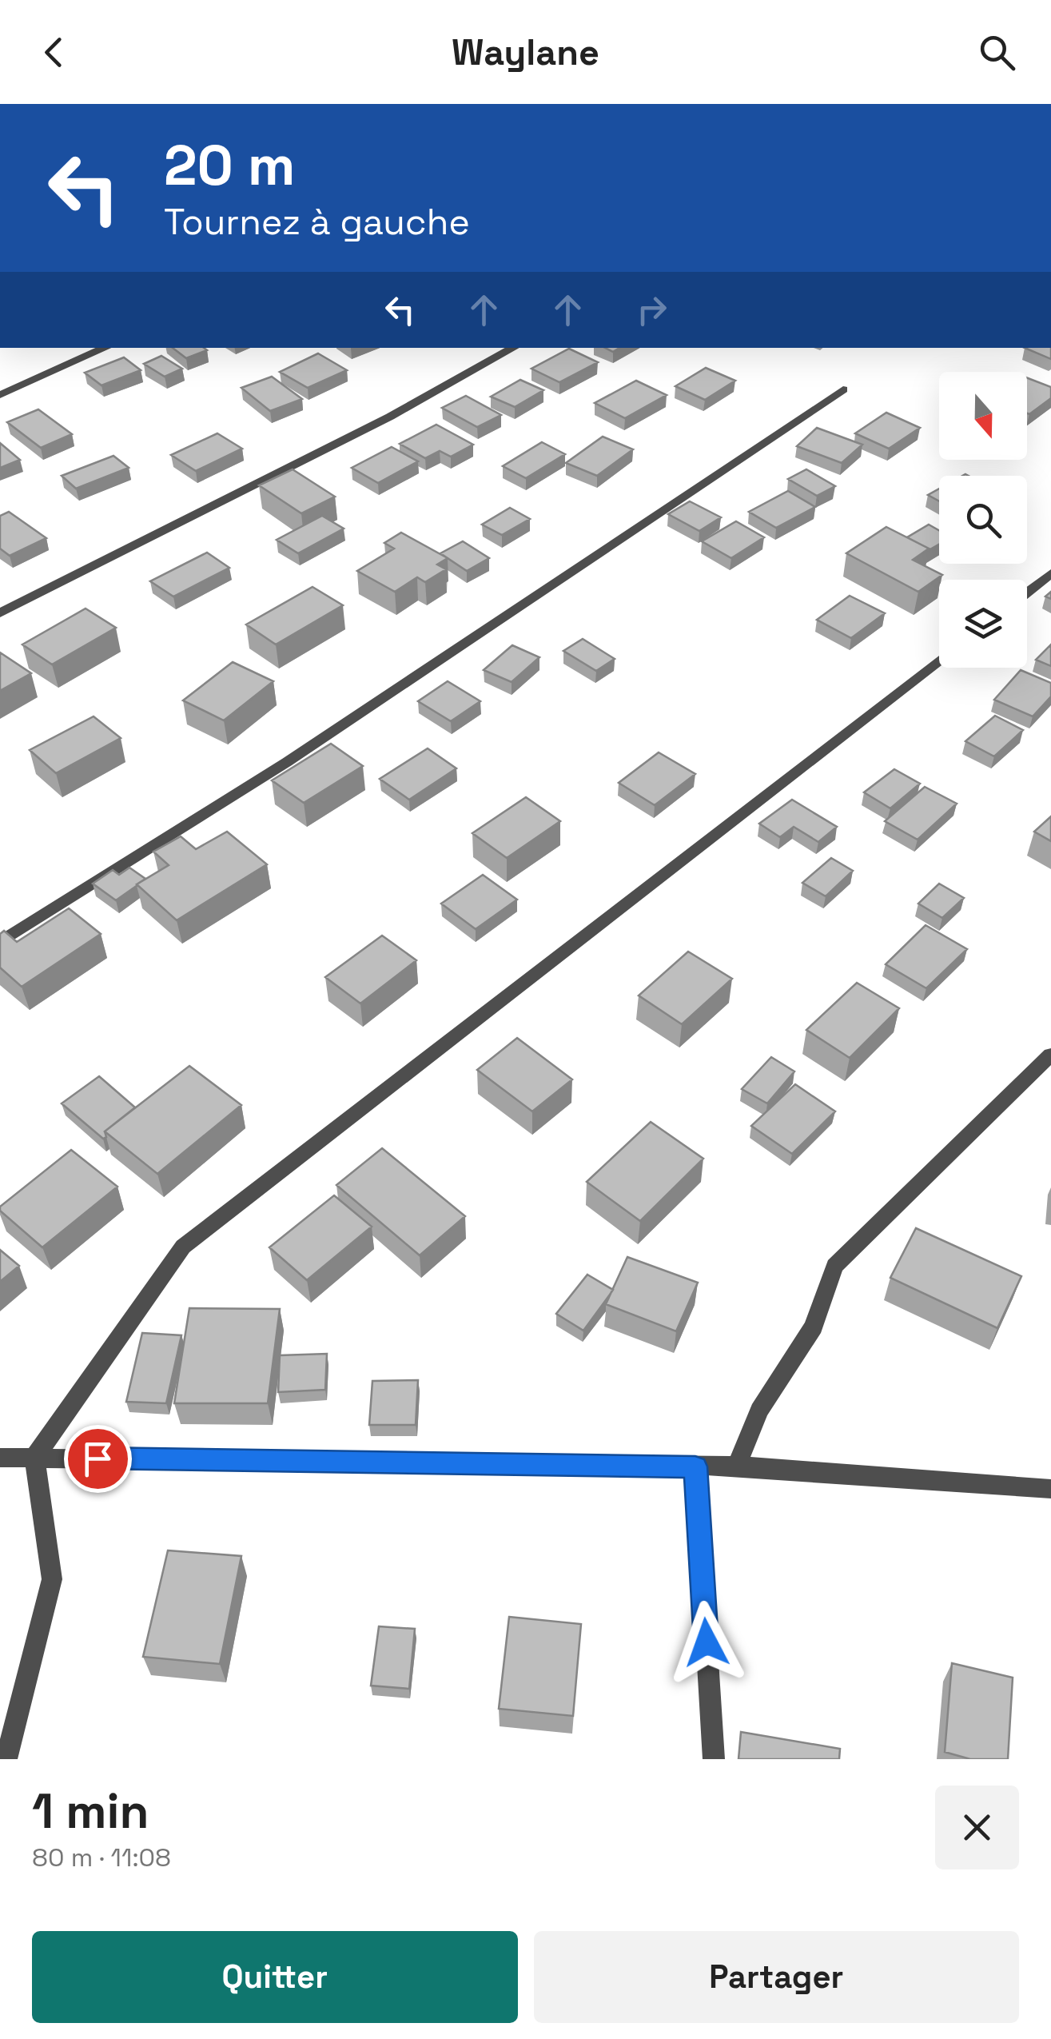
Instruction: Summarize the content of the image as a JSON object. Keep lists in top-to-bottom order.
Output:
{
  "north": "bottom",
  "page": {
    "header": "Waylane",
    "turn": ["20 m", "Tournez à gauche"],
    "heading": ["1 min", "80 m · 11:08"],
    "buttons": ["Quitter", "Partager"]
  }
}
